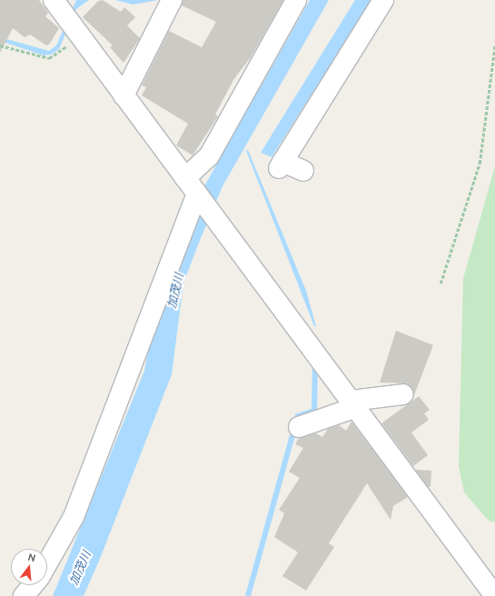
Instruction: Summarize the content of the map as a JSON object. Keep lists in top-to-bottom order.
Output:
{
  "water": ["加茂川"],
  "north": "top"
}
